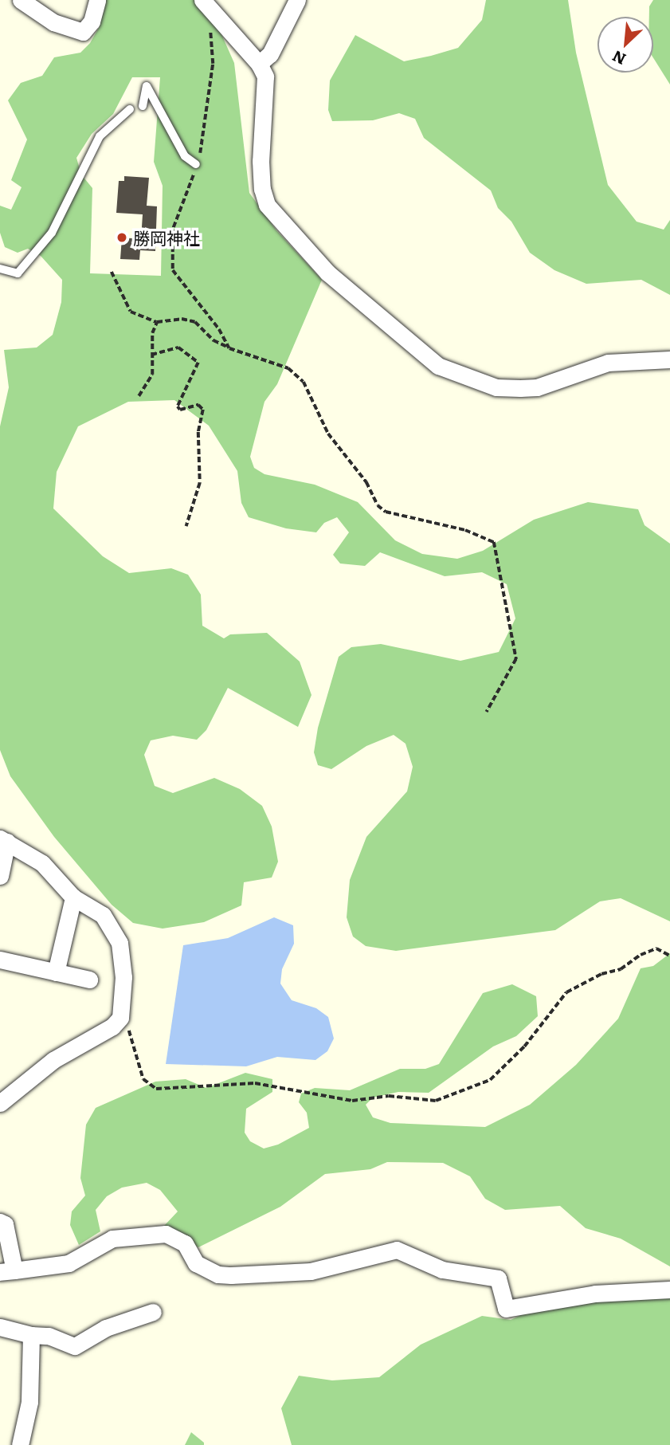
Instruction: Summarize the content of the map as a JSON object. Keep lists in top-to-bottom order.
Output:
{
  "places": ["勝岡神社"],
  "north": "bottom left"
}
